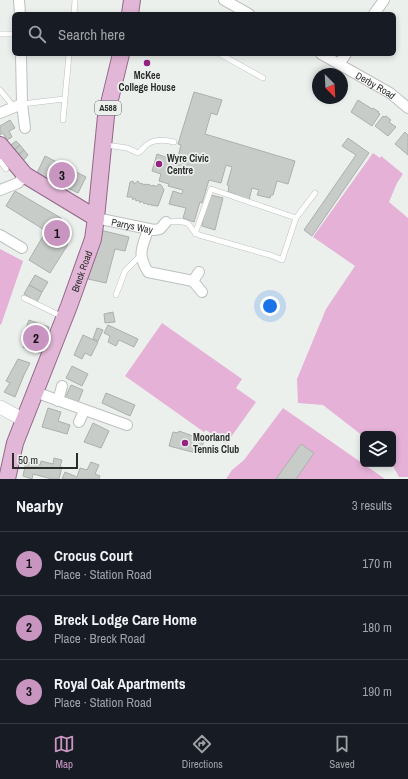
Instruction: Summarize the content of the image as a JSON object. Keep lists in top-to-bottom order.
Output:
{
  "streets": {
    "main road": ["A588", "Breck Road"],
    "street": ["Derby Road", "Parrys Way"]
  },
  "crossings": [
    ["Parrys Way", "Breck Road"]
  ],
  "places": ["McKee College House", "Wyre Civic Centre", "Moorland Tennis Club"],
  "scale_bar": "50 m",
  "north": "bottom right",
  "page": {
    "search": "Search here",
    "pins": ["3", "1", "2"],
    "scale": "50 m",
    "heading": ["Nearby", "3 results"],
    "list": [
      {
        "mark": "1",
        "name": "Crocus Court",
        "note": "Place · Station Road",
        "value": "170 m"
      },
      {
        "mark": "2",
        "name": "Breck Lodge Care Home",
        "note": "Place · Breck Road",
        "value": "180 m"
      },
      {
        "mark": "3",
        "name": "Royal Oak Apartments",
        "note": "Place · Station Road",
        "value": "190 m"
      }
    ],
    "nav": ["Map", "Directions", "Saved"]
  }
}
